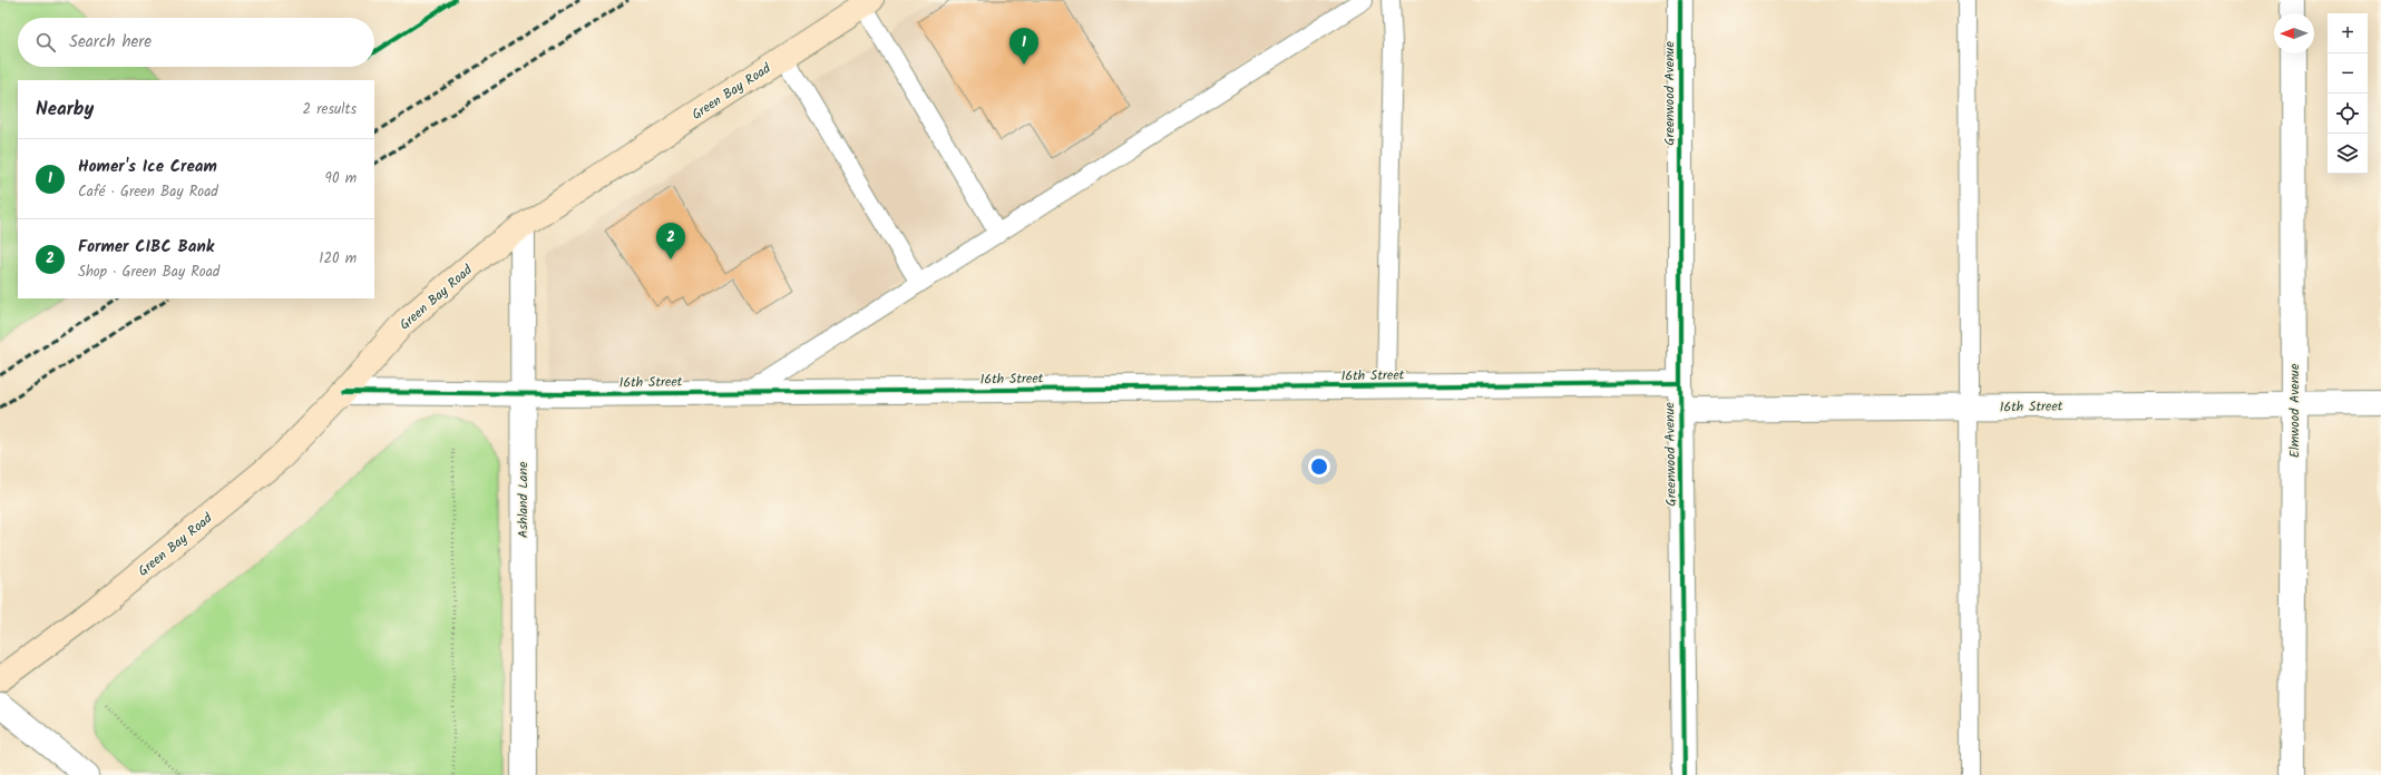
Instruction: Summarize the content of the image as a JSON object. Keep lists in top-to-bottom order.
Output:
{
  "streets": {
    "main road": ["Green Bay Road"],
    "street": [
      "Greenwood Avenue",
      "16th Street",
      "Elmwood Avenue",
      "Ashland Lane"
    ]
  },
  "crossings": [
    ["Green Bay Road", "16th Street"],
    ["Green Bay Road", "Ashland Lane"],
    ["Greenwood Avenue", "16th Street"],
    ["16th Street", "Elmwood Avenue"],
    ["16th Street", "Ashland Lane"]
  ],
  "north": "left",
  "page": {
    "map_buttons": ["+", "−"],
    "search": "Search here",
    "pins": ["1", "2"],
    "heading": ["Nearby", "2 results"],
    "list": [
      {
        "mark": "1",
        "name": "Homer's Ice Cream",
        "note": "Café · Green Bay Road",
        "value": "90 m"
      },
      {
        "mark": "2",
        "name": "Former CIBC Bank",
        "note": "Shop · Green Bay Road",
        "value": "120 m"
      }
    ]
  }
}
